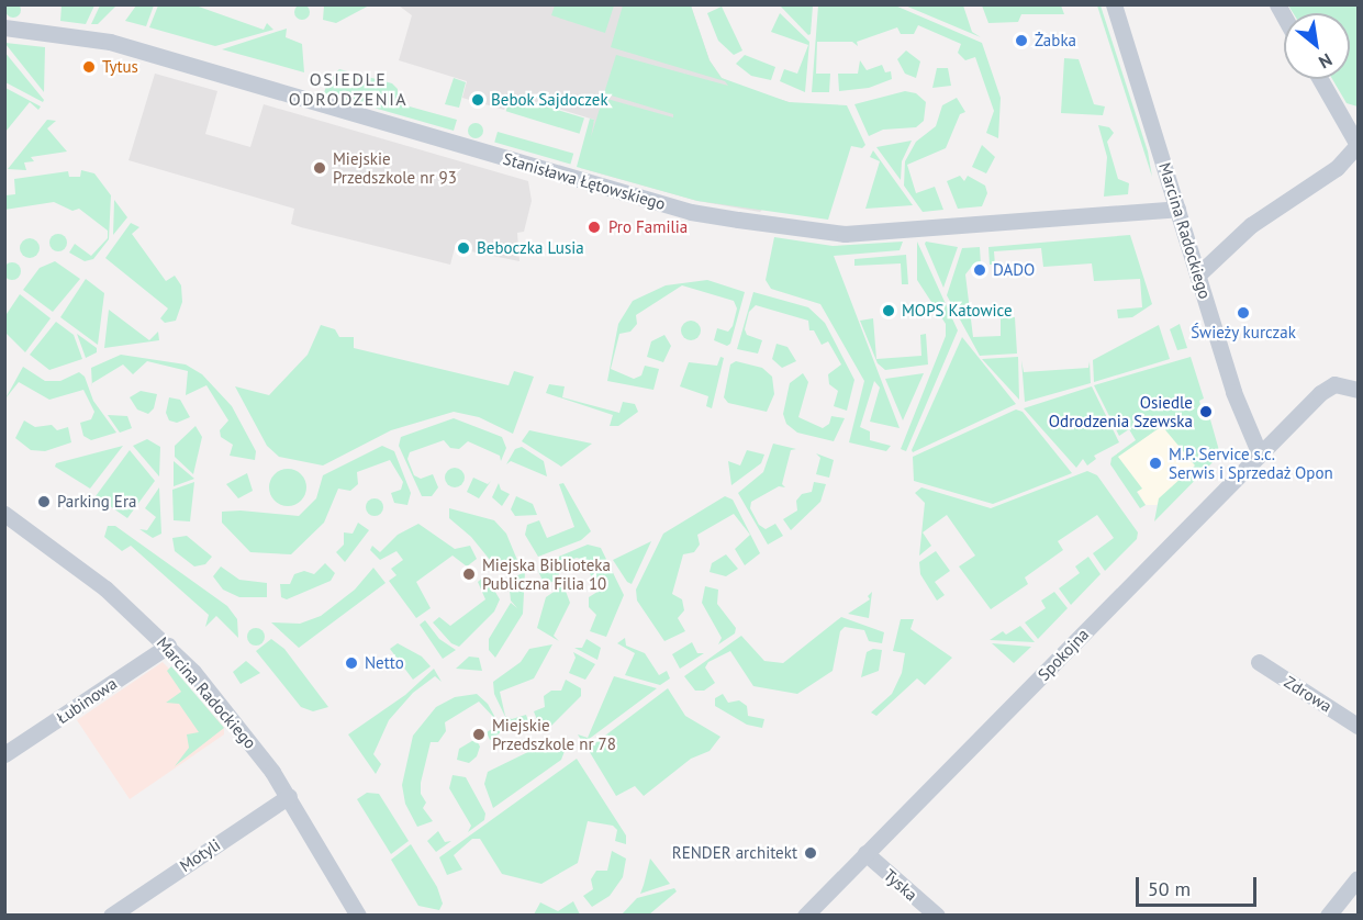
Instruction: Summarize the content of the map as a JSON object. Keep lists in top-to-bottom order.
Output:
{
  "streets": {
    "street": [
      "Stanisława Łętowskiego",
      "Marcina Radockiego",
      "Spokojna",
      "Zdrowa",
      "Łubinowa",
      "Motyli",
      "Tyska"
    ]
  },
  "crossings": [
    ["Stanisława Łętowskiego", "Marcina Radockiego"],
    ["Marcina Radockiego", "Spokojna"],
    ["Marcina Radockiego", "Łubinowa"],
    ["Marcina Radockiego", "Motyli"],
    ["Spokojna", "Tyska"]
  ],
  "districts": ["OSIEDLE ODRODZENIA"],
  "places": [
    "Żabka",
    "Tytus",
    "Bebok Sajdoczek",
    "Miejskie Przedszkole nr 93",
    "Pro Familia",
    "Beboczka Lusia",
    "DADO",
    "MOPS Katowice",
    "Świeży kurczak",
    "Osiedle Odrodzenia Szewska",
    "M.P. Service s.c. Serwis i Sprzedaż Opon",
    "Parking Era",
    "Miejska Biblioteka Publiczna Filia 10",
    "Netto",
    "Miejskie Przedszkole nr 78",
    "RENDER architekt"
  ],
  "scale_bar": "50 m",
  "north": "bottom right"
}
